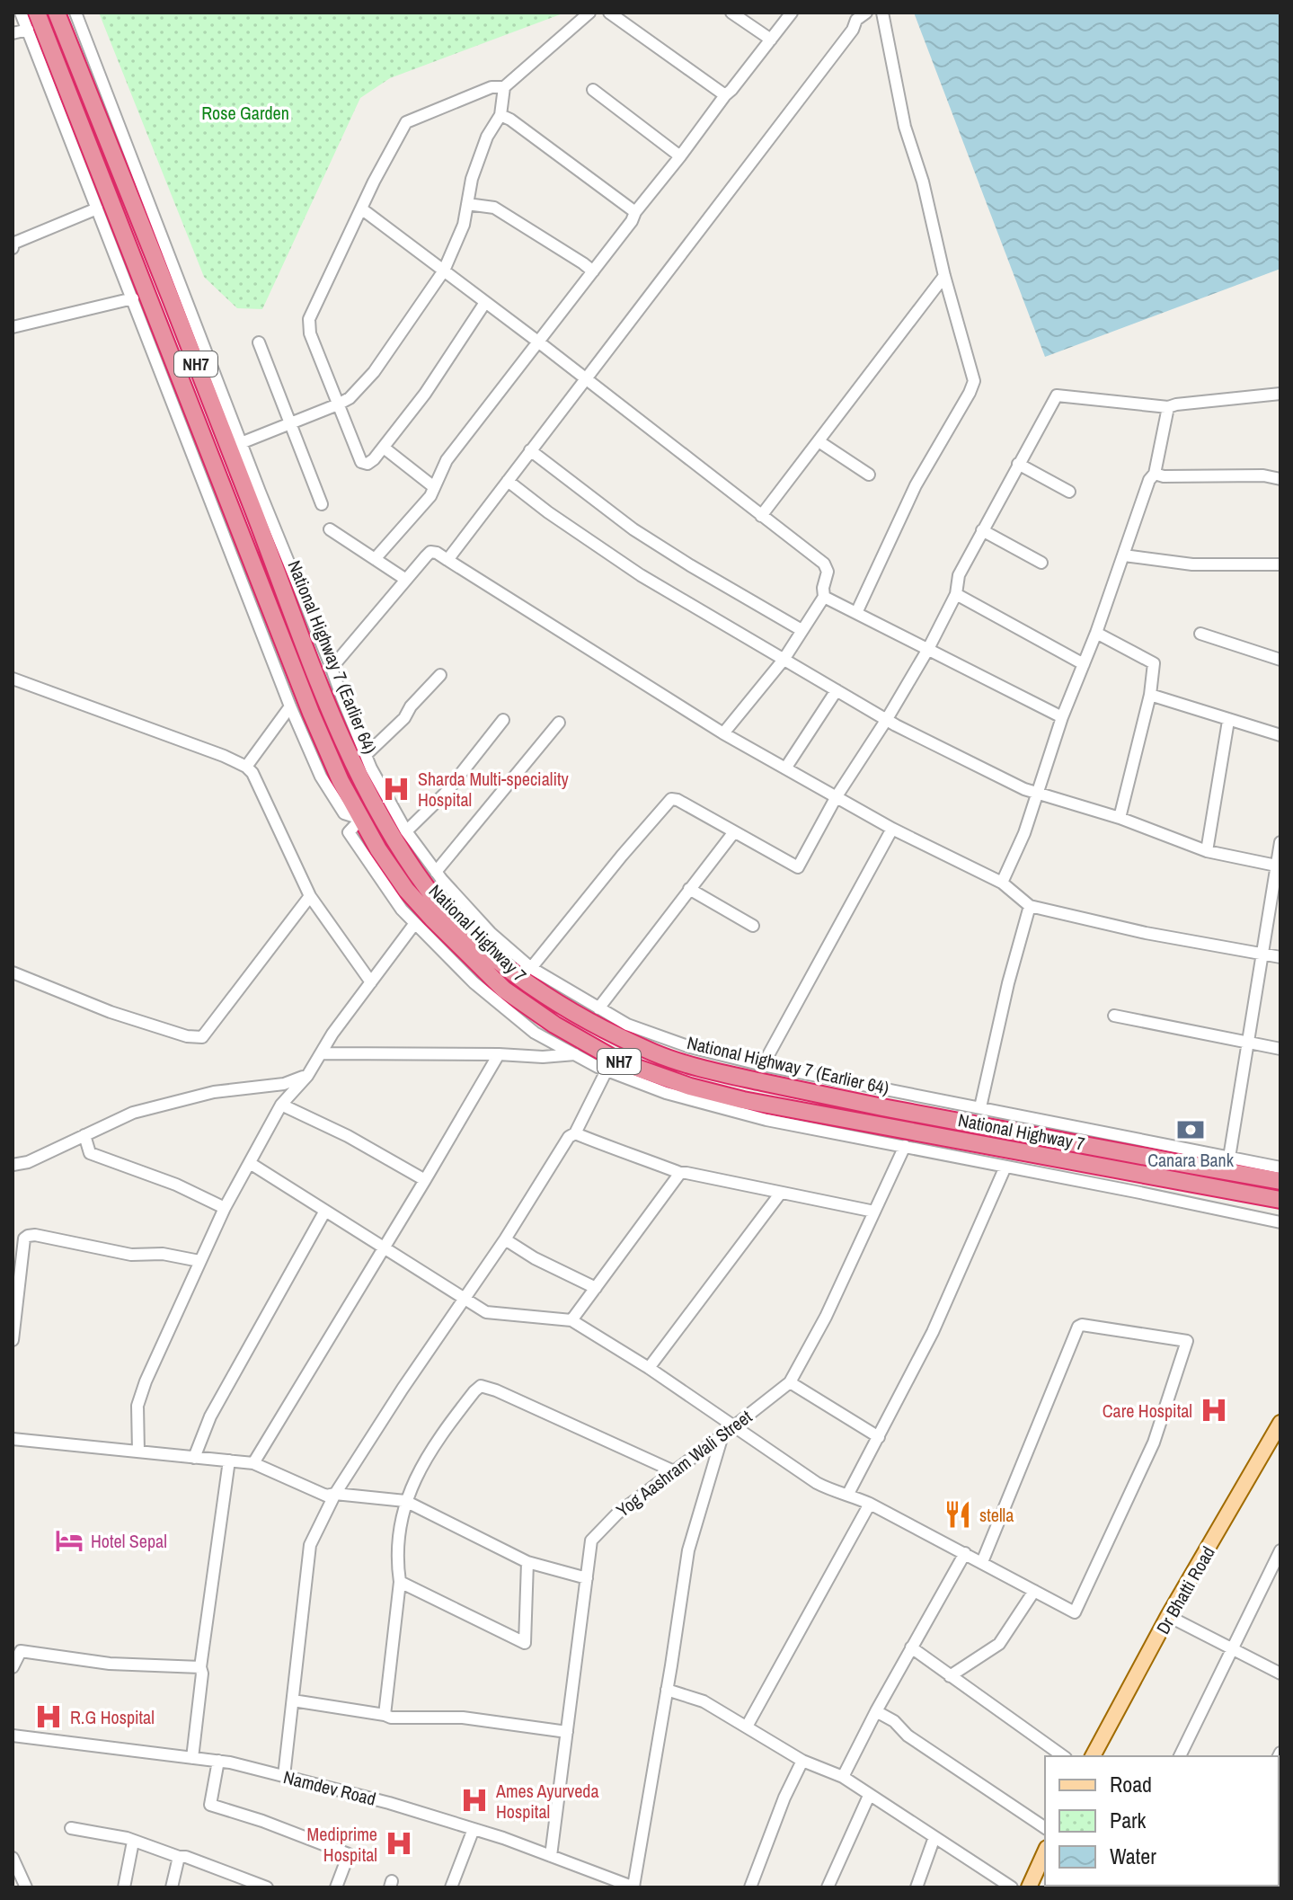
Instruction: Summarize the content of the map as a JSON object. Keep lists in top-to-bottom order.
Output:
{
  "streets": {
    "highway": ["NH7", "National Highway 7 (Earlier 64)", "National Highway 7"],
    "main road": ["Dr Bhatti Road"],
    "street": ["Yog Aashram Wali Street", "Namdev Road"]
  },
  "crossings": [
    ["Yog Aashram Wali Street", "Namdev Road"]
  ],
  "parks": ["Rose Garden"],
  "places": {
    "hospital": [
      "Sharda Multi-speciality Hospital",
      "Care Hospital",
      "R.G Hospital",
      "Ames Ayurveda Hospital",
      "Mediprime Hospital"
    ],
    "bank": ["Canara Bank"],
    "restaurant": ["stella"],
    "hotel": ["Hotel Sepal"]
  },
  "legend": ["Road", "Park", "Water"]
}
